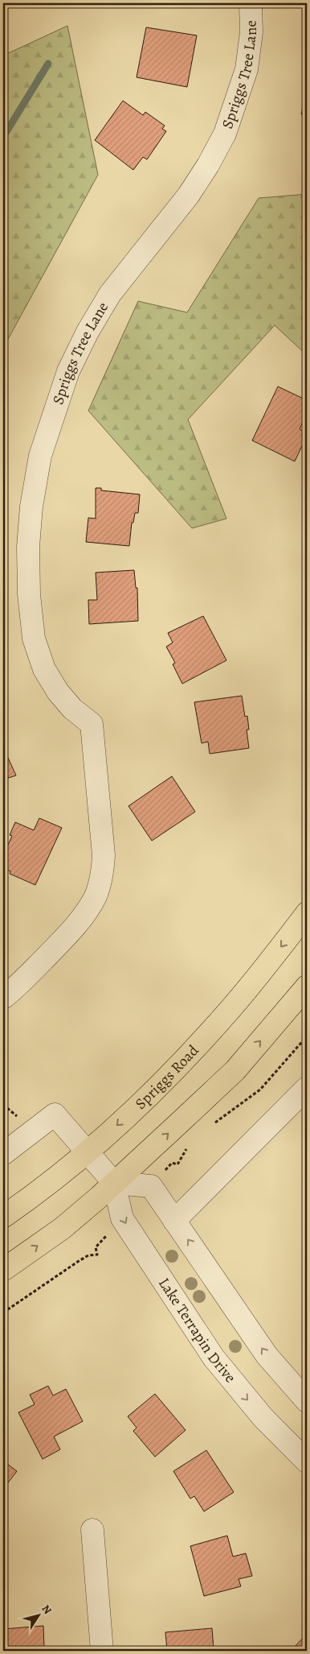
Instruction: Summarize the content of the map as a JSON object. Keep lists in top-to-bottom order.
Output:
{
  "streets": {
    "main road": ["Spriggs Road"],
    "street": ["Spriggs Tree Lane", "Lake Terrapin Drive"]
  },
  "crossings": [
    ["Spriggs Road", "Lake Terrapin Drive"]
  ],
  "north": "top right"
}
